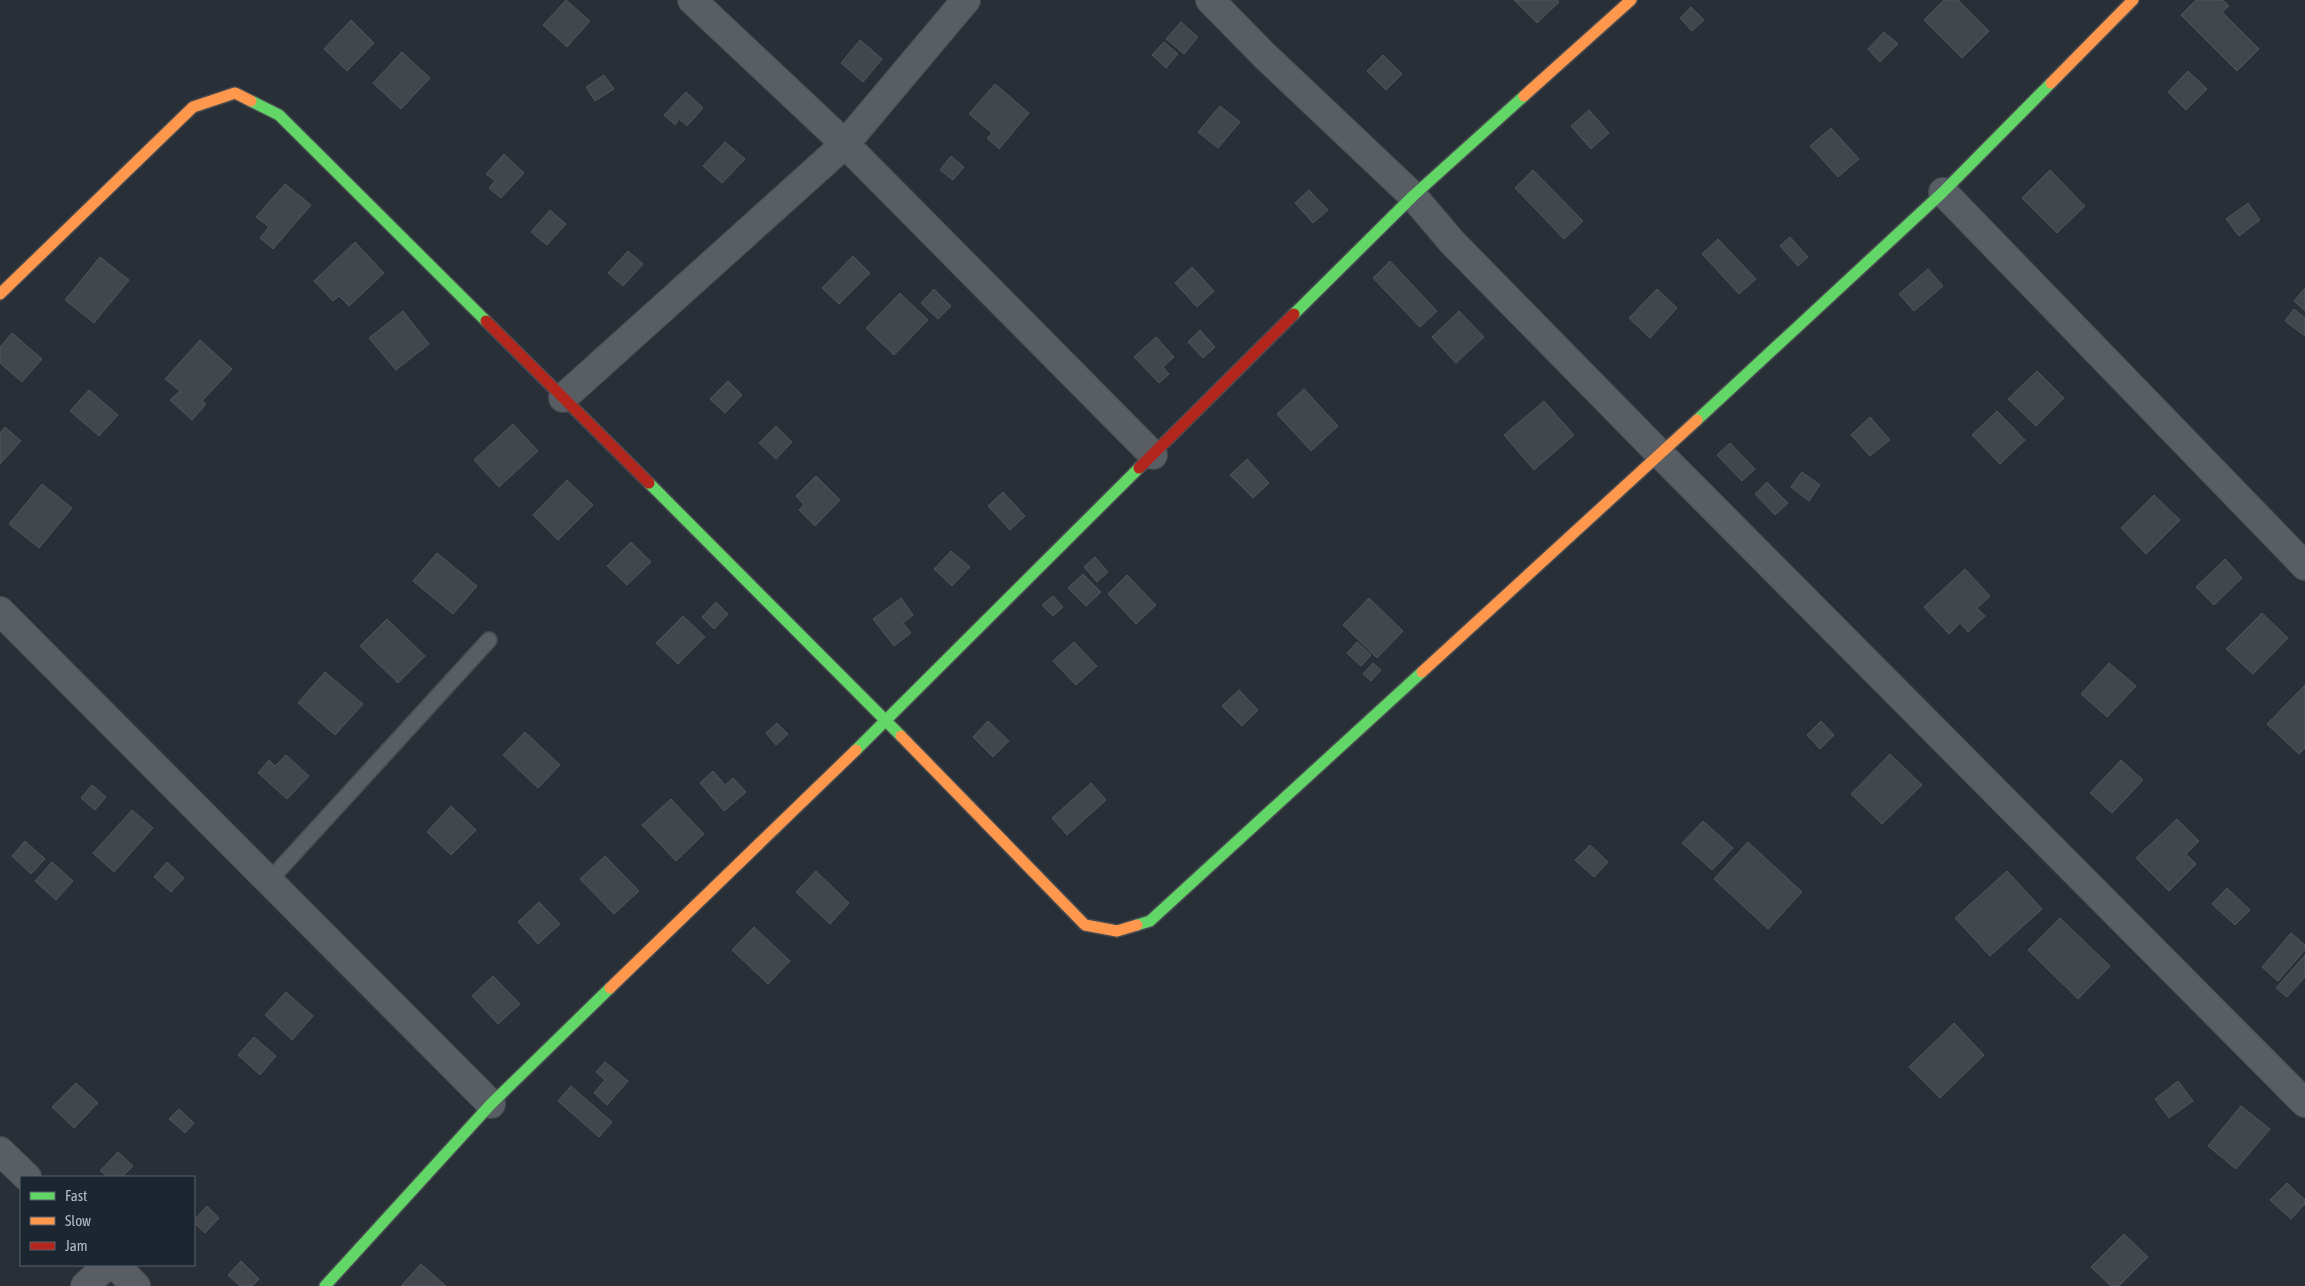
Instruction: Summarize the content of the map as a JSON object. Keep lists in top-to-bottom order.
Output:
{
  "legend": ["Fast", "Slow", "Jam"]
}
